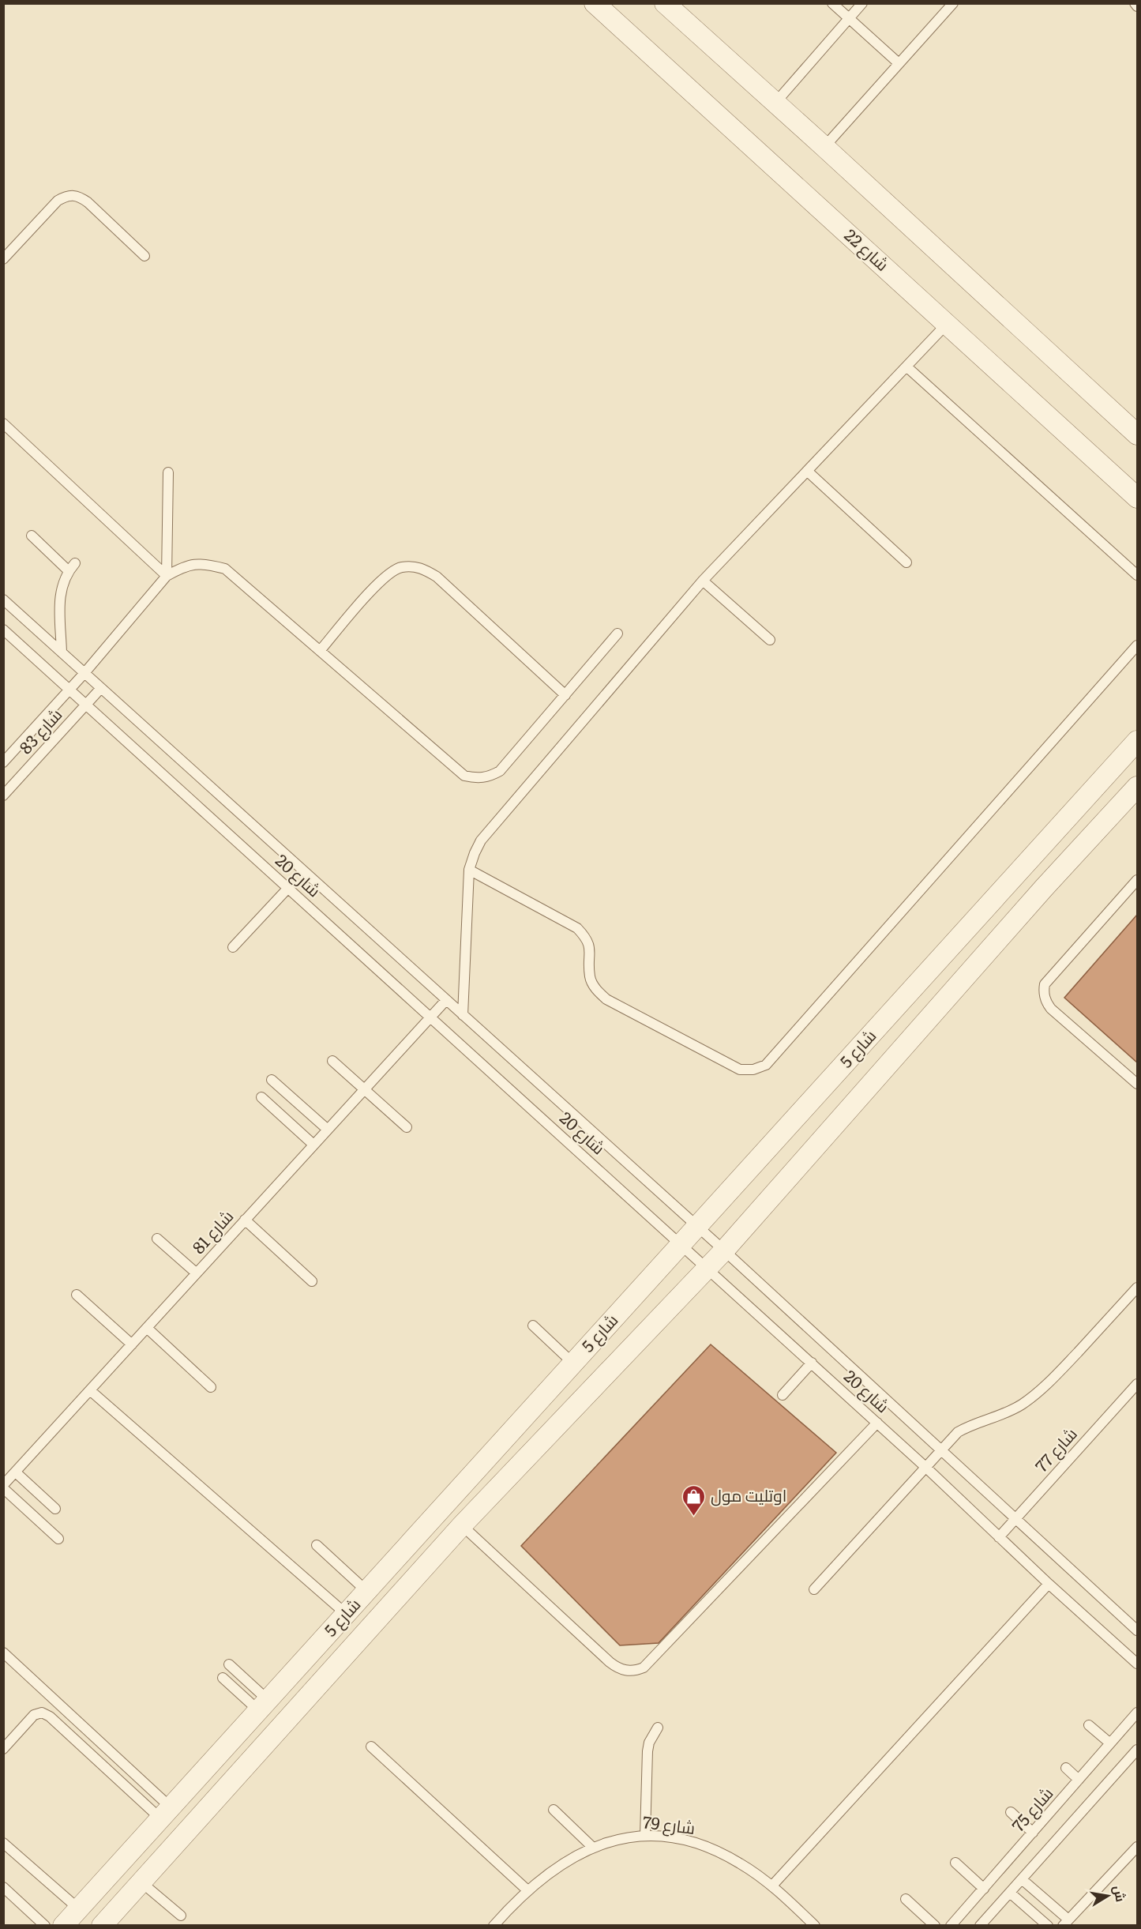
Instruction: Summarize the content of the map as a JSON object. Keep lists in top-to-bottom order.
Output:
{
  "streets": {
    "street": ["شارع 22", "شارع 5"],
    "lane": [
      "شارع 83",
      "شارع 20",
      "شارع 81",
      "شارع 77",
      "شارع 75",
      "شارع 79"
    ]
  },
  "crossings": [
    ["شارع 83", "شارع 20"],
    ["شارع 20", "شارع 5"],
    ["شارع 20", "شارع 81"],
    ["شارع 20", "شارع 77"]
  ],
  "places": {
    "shop": ["اوتليت مول"]
  },
  "north": "right"
}
